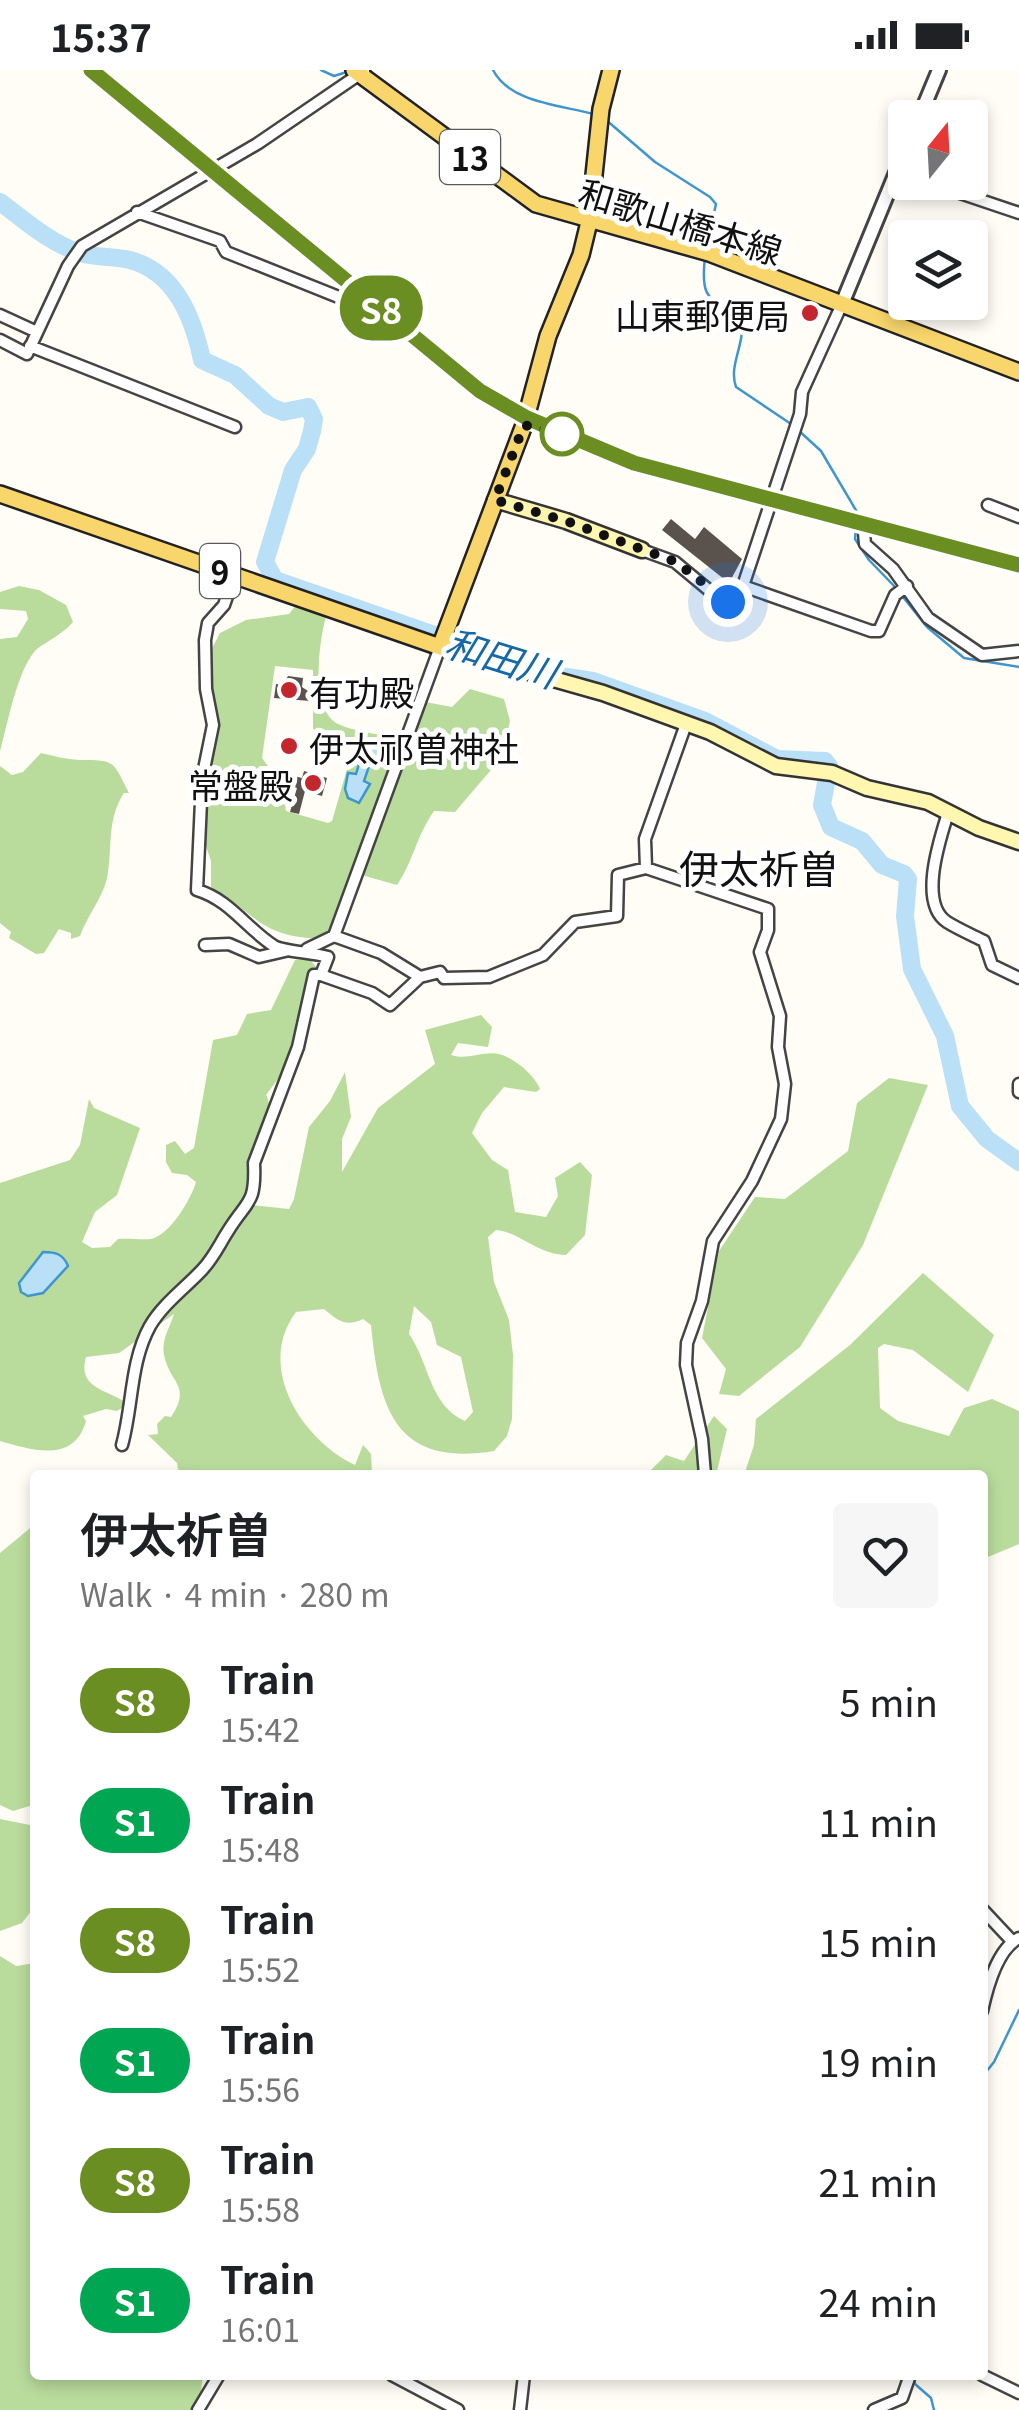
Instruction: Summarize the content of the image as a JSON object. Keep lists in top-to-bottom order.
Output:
{
  "streets": {
    "main road": ["13", "和歌山橋本線", "9"]
  },
  "districts": ["伊太祈曽"],
  "water": ["和田川"],
  "places": [
    "山東郵便局",
    "有功殿",
    "伊太祁曽神社",
    "常盤殿"
  ],
  "north": "top",
  "page": {
    "status": "15:37",
    "on_map": "S8",
    "heading": ["伊太祈曽", "Walk · 4 min · 280 m"],
    "list": [
      {
        "mark": "S8",
        "name": "Train",
        "note": "15:42",
        "value": "5 min"
      },
      {
        "mark": "S1",
        "name": "Train",
        "note": "15:48",
        "value": "11 min"
      },
      {
        "mark": "S8",
        "name": "Train",
        "note": "15:52",
        "value": "15 min"
      },
      {
        "mark": "S1",
        "name": "Train",
        "note": "15:56",
        "value": "19 min"
      },
      {
        "mark": "S8",
        "name": "Train",
        "note": "15:58",
        "value": "21 min"
      },
      {
        "mark": "S1",
        "name": "Train",
        "note": "16:01",
        "value": "24 min"
      }
    ]
  }
}
